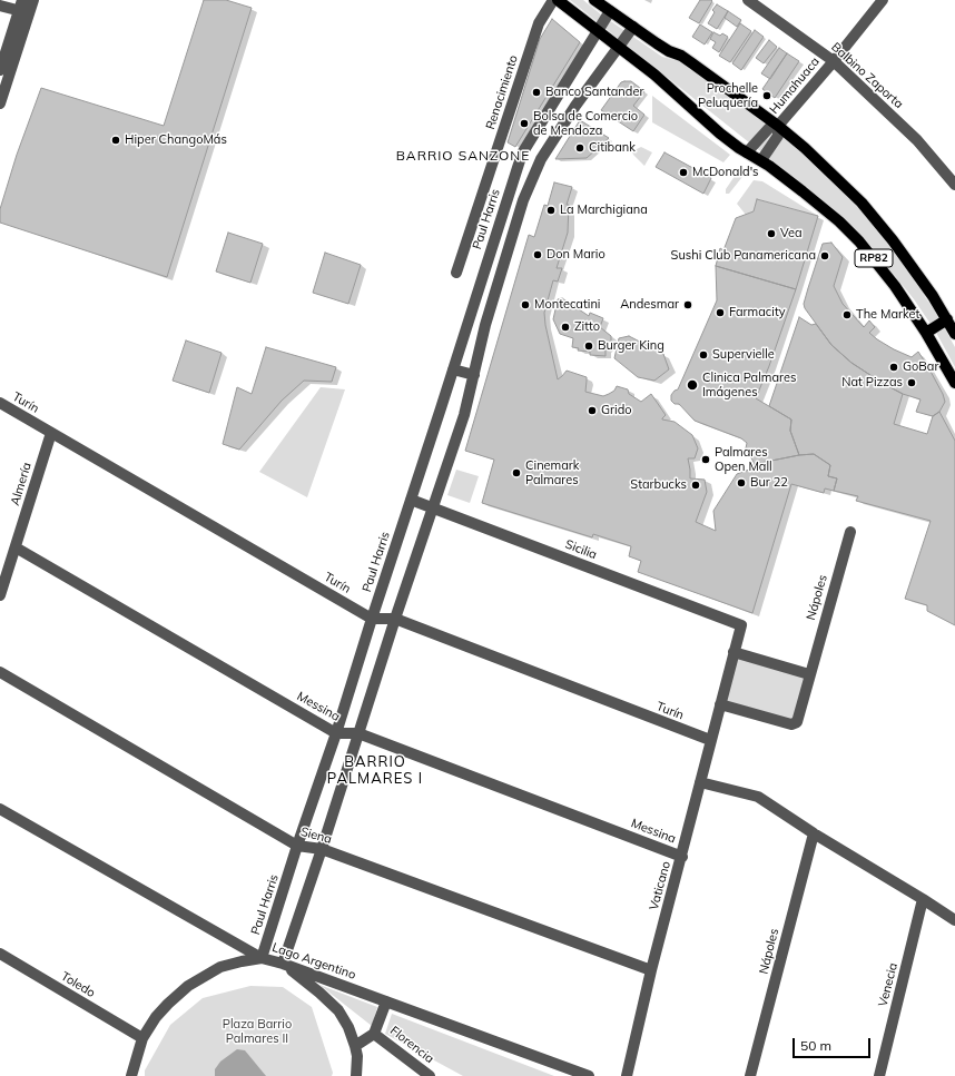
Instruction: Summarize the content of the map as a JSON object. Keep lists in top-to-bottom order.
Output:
{
  "streets": {
    "main road": ["RP82"],
    "street": [
      "Balbino Zaporta",
      "Humahuaca",
      "Renacimiento",
      "Paul Harris",
      "Turín",
      "Almería",
      "Sicilia",
      "Nápoles",
      "Messina",
      "Siena",
      "Vaticano",
      "Lago Argentino",
      "Toledo",
      "Venecia",
      "Florencia"
    ]
  },
  "crossings": [
    ["Balbino Zaporta", "Humahuaca"],
    ["Humahuaca", "RP82"],
    ["Paul Harris", "Turín"],
    ["Paul Harris", "Sicilia"],
    ["Paul Harris", "Messina"],
    ["Paul Harris", "Siena"],
    ["Paul Harris", "Lago Argentino"],
    ["Turín", "Almería"],
    ["Turín", "Vaticano"],
    ["Almería", "Messina"],
    ["Sicilia", "Vaticano"],
    ["Nápoles", "Vaticano"],
    ["Messina", "Vaticano"],
    ["Siena", "Vaticano"]
  ],
  "districts": ["BARRIO SANZONE", "BARRIO PALMARES I"],
  "parks": ["Plaza Barrio Palmares II"],
  "places": [
    "Banco Santander",
    "Prochelle Peluquería",
    "Bolsa de Comercio de Mendoza",
    "Hiper ChangoMás",
    "Citibank",
    "McDonald's",
    "La Marchigiana",
    "Vea",
    "Don Mario",
    "Sushi Club Panamericana",
    "Montecatini",
    "Andesmar",
    "Farmacity",
    "The Market",
    "Zitto",
    "Burger King",
    "Supervielle",
    "GoBar",
    "Nat Pizzas",
    "Clinica Palmares Imágenes",
    "Grido",
    "Palmares Open Mall",
    "Cinemark Palmares",
    "Bur 22",
    "Starbucks"
  ],
  "scale_bar": "50 m"
}
